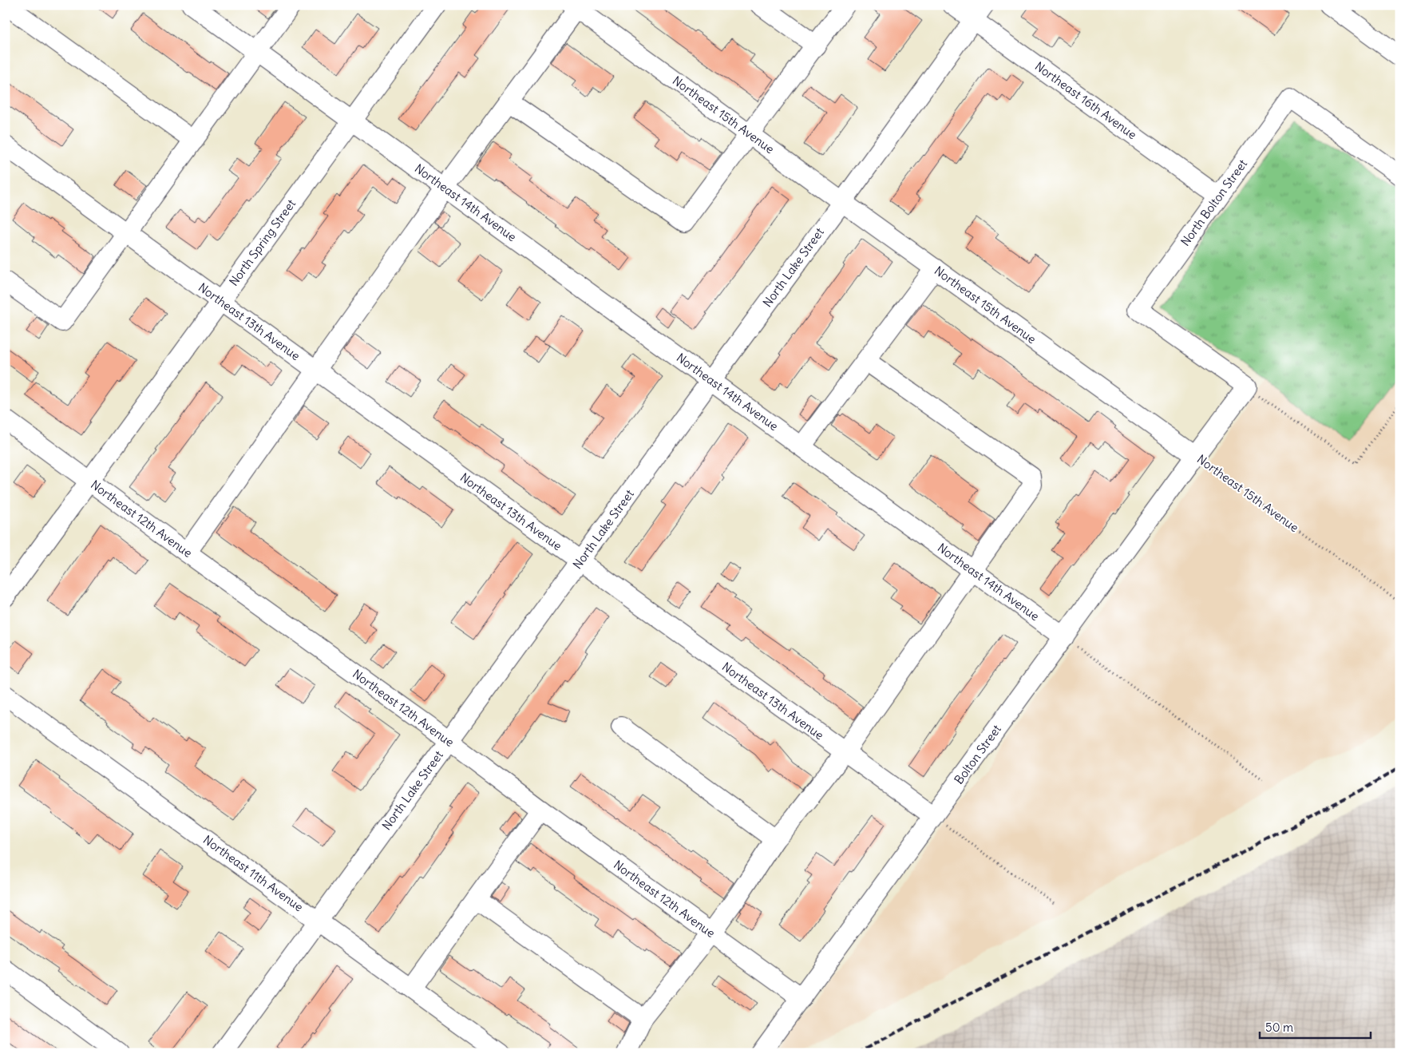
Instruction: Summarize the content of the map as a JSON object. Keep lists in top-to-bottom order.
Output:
{
  "streets": {
    "street": [
      "Northeast 16th Avenue",
      "Northeast 15th Avenue",
      "Northeast 14th Avenue",
      "North Bolton Street",
      "North Spring Street",
      "North Lake Street",
      "Northeast 13th Avenue",
      "Northeast 12th Avenue",
      "Bolton Street",
      "Northeast 11th Avenue"
    ]
  },
  "crossings": [
    ["Northeast 16th Avenue", "North Bolton Street"],
    ["Northeast 16th Avenue", "North Lake Street"],
    ["Northeast 15th Avenue", "North Lake Street"],
    ["Northeast 15th Avenue", "Bolton Street"],
    ["Northeast 14th Avenue", "North Spring Street"],
    ["Northeast 14th Avenue", "North Lake Street"],
    ["Northeast 14th Avenue", "Bolton Street"],
    ["North Spring Street", "Northeast 13th Avenue"],
    ["North Spring Street", "Northeast 12th Avenue"],
    ["North Lake Street", "Northeast 13th Avenue"],
    ["North Lake Street", "Northeast 12th Avenue"],
    ["North Lake Street", "Northeast 11th Avenue"],
    ["Northeast 13th Avenue", "Bolton Street"],
    ["Northeast 12th Avenue", "Bolton Street"]
  ],
  "scale_bar": "50 m"
}
